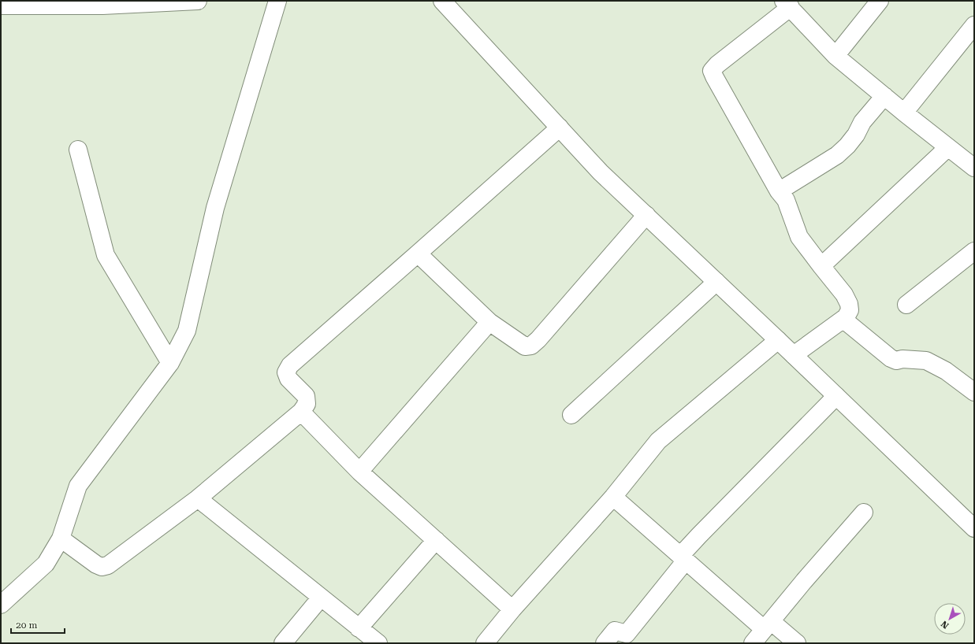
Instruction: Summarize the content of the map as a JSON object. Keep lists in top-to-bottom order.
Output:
{
  "scale_bar": "20 m",
  "north": "bottom left"
}
